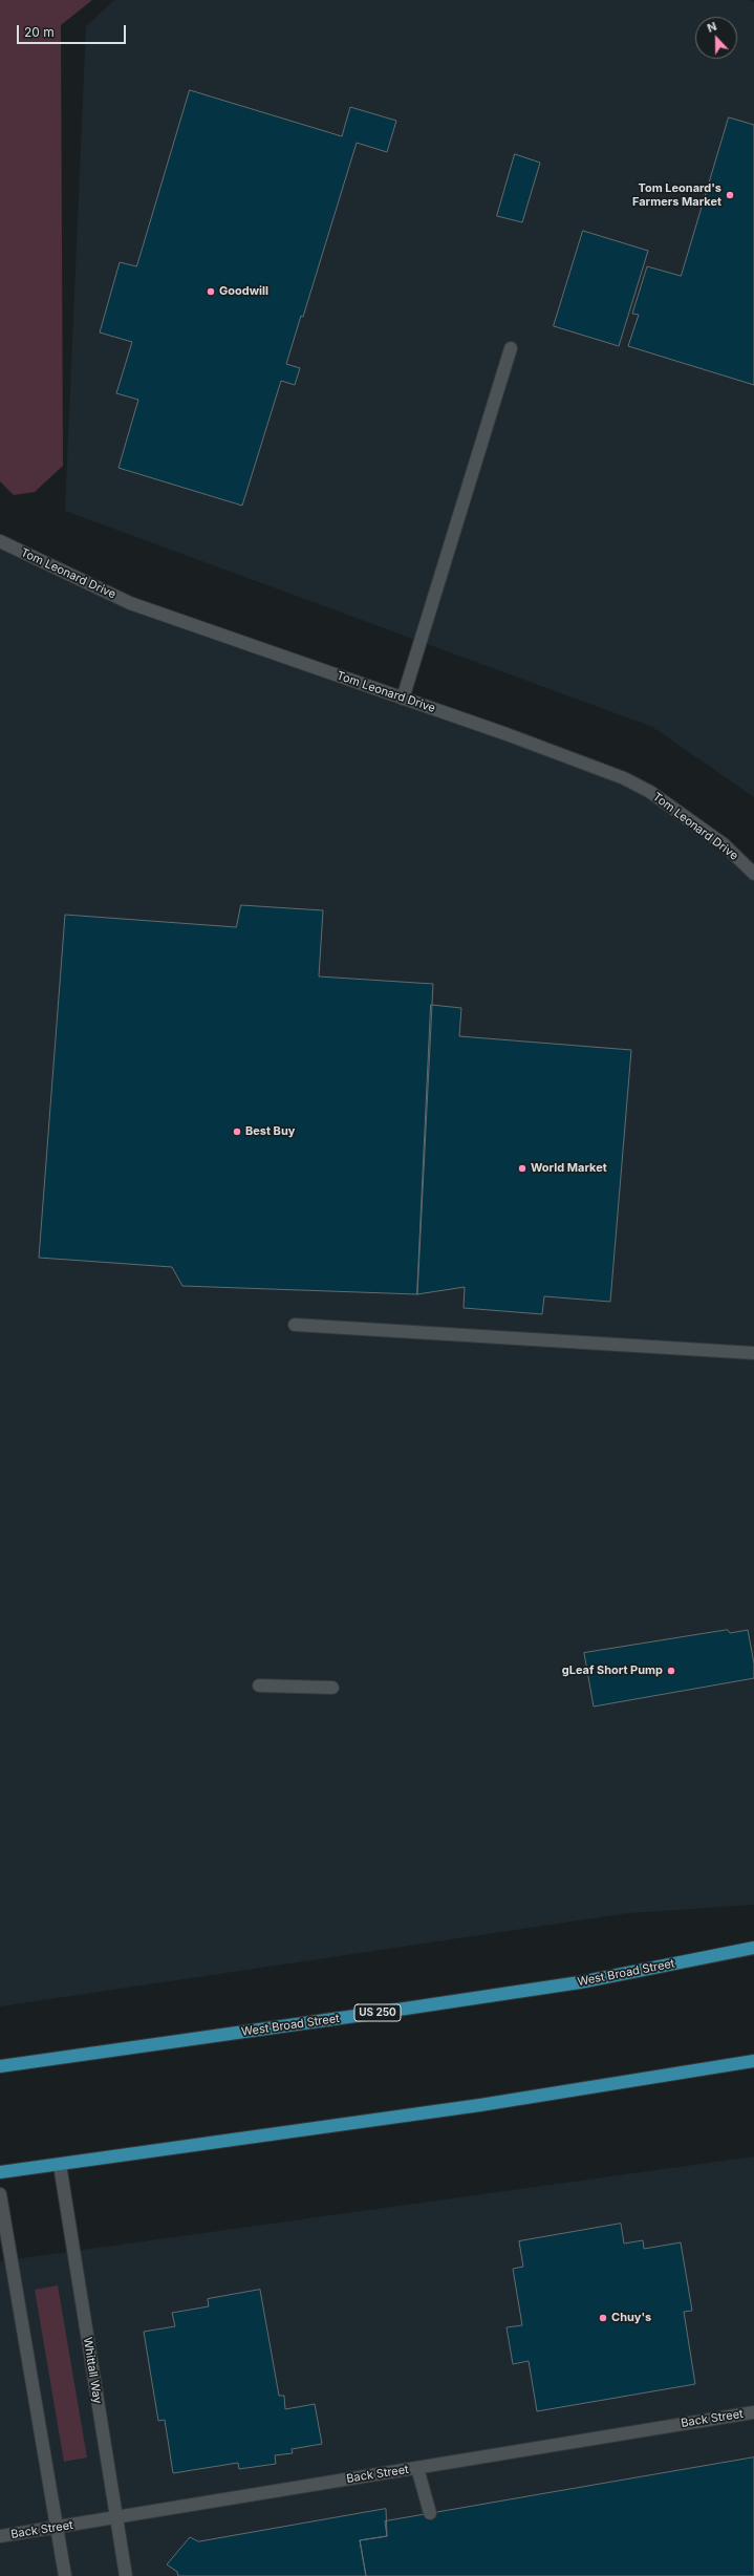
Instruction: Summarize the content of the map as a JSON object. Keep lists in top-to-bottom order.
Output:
{
  "streets": {
    "main road": ["West Broad Street", "US 250"],
    "street": ["Tom Leonard Drive", "Whittall Way", "Back Street"]
  },
  "crossings": [
    ["Whittall Way", "Back Street"]
  ],
  "places": [
    "Tom Leonard's Farmers Market",
    "Goodwill",
    "Best Buy",
    "World Market",
    "gLeaf Short Pump",
    "Chuy's"
  ],
  "scale_bar": "20 m",
  "north": "top"
}
